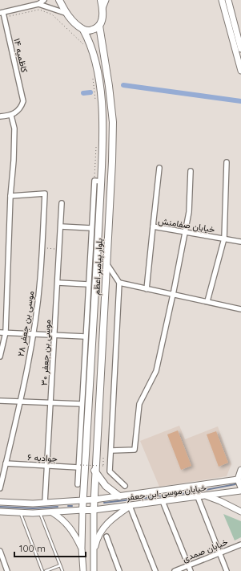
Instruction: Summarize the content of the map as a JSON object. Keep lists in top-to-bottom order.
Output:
{
  "streets": {
    "main road": ["بلوار پیامبر اعظم", "خیابان موسی ابن جعفر"],
    "street": [
      "کاظمیه ۱۴",
      "خیابان صفامنش",
      "موسی بن جعفر ۲۸",
      "موسی بن جعفر ۳۰",
      "جوادیه ۶",
      "خیابان صمدی"
    ]
  },
  "crossings": [
    ["بلوار پیامبر اعظم", "خیابان موسی ابن جعفر"],
    ["موسی بن جعفر ۲۸", "جوادیه ۶"],
    ["موسی بن جعفر ۳۰", "جوادیه ۶"],
    ["موسی بن جعفر ۳۰", "خیابان موسی ابن جعفر"]
  ],
  "scale_bar": "100 m"
}
